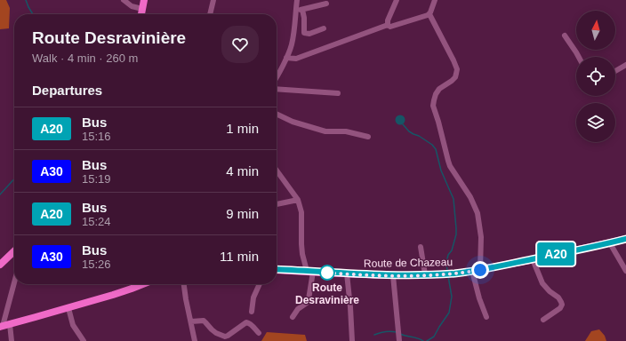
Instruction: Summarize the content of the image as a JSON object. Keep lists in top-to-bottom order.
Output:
{
  "streets": {
    "main road": ["Route de Chazeau"]
  },
  "places": ["Route Desravinière"],
  "lines": ["bus line A20"],
  "north": "top",
  "page": {
    "on_map": "A20",
    "heading": [
      ["Route Desravinière", "Walk · 4 min · 260 m"],
      "Departures"
    ],
    "list": [
      {
        "mark": "A20",
        "name": "Bus",
        "note": "15:16",
        "value": "1 min"
      },
      {
        "mark": "A30",
        "name": "Bus",
        "note": "15:19",
        "value": "4 min"
      },
      {
        "mark": "A20",
        "name": "Bus",
        "note": "15:24",
        "value": "9 min"
      },
      {
        "mark": "A30",
        "name": "Bus",
        "note": "15:26",
        "value": "11 min"
      }
    ]
  }
}
